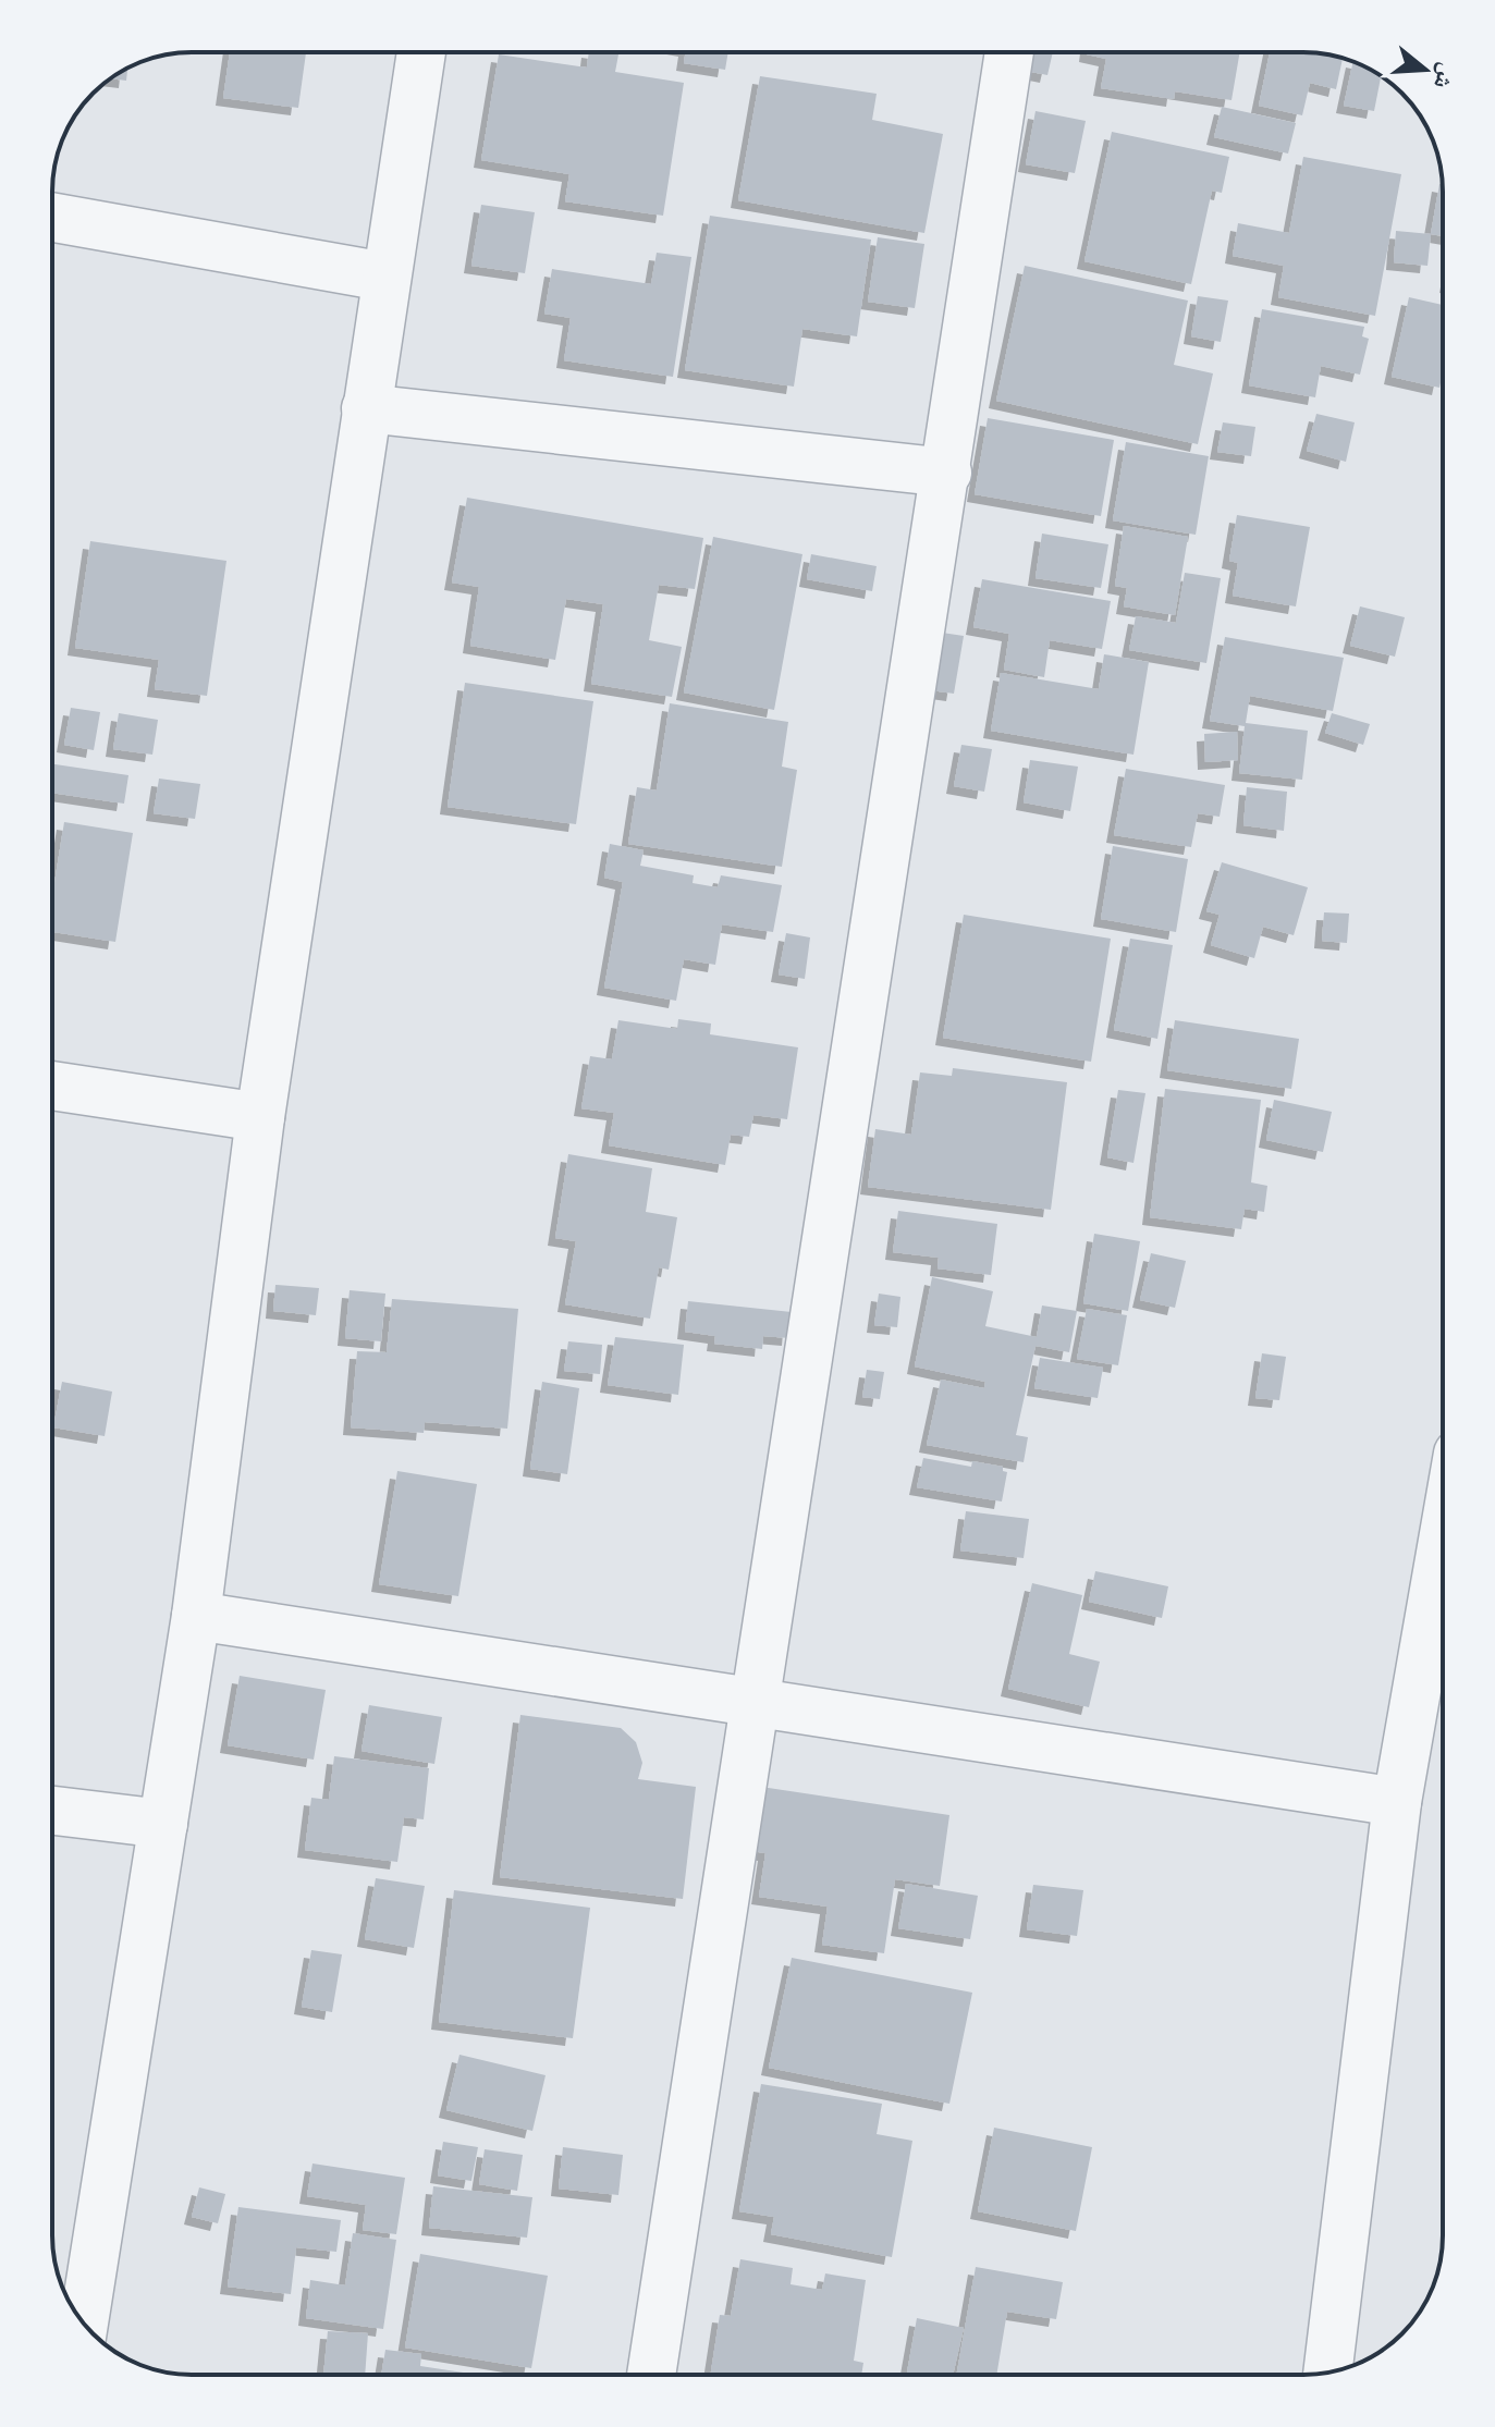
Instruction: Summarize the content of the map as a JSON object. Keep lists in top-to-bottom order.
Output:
{
  "north": "right"
}
